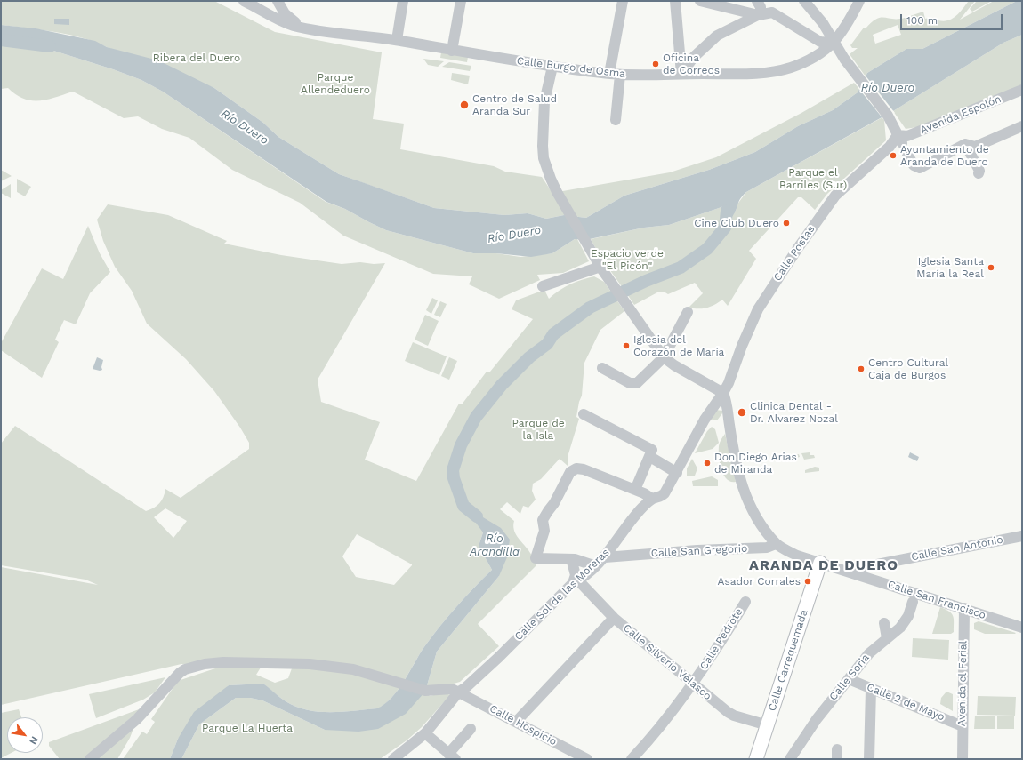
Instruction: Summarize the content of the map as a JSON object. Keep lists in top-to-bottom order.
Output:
{
  "streets": {
    "main road": ["Calle Carrequemada"],
    "street": [
      "Calle Burgo de Osma",
      "Avenida Espolón",
      "Calle Postas",
      "Calle San Antonio",
      "Calle San Gregorio",
      "Calle Sol de las Moreras",
      "Calle San Francisco",
      "Calle Pedrote",
      "Calle Silverio Velasco",
      "Calle Soria",
      "Avenida el Ferial",
      "Calle 2 de Mayo",
      "Calle Hospicio"
    ]
  },
  "crossings": [
    ["Avenida Espolón", "Calle Postas"],
    ["Calle Postas", "Calle Sol de las Moreras"],
    ["Calle San Antonio", "Calle San Francisco"],
    ["Calle San Gregorio", "Calle Sol de las Moreras"],
    ["Calle San Gregorio", "Calle San Francisco"],
    ["Calle Sol de las Moreras", "Calle Silverio Velasco"],
    ["Calle Sol de las Moreras", "Calle Hospicio"],
    ["Calle San Francisco", "Calle Carrequemada"],
    ["Calle San Francisco", "Avenida el Ferial"],
    ["Calle Pedrote", "Calle Silverio Velasco"],
    ["Calle Carrequemada", "Calle Silverio Velasco"],
    ["Calle Soria", "Calle 2 de Mayo"],
    ["Avenida el Ferial", "Calle 2 de Mayo"]
  ],
  "districts": ["ARANDA DE DUERO"],
  "water": ["Río Duero", "Río Arandilla"],
  "parks": [
    "Ribera del Duero",
    "Parque Allendeduero",
    "Parque el Barriles (Sur)",
    "Espacio verde \"El Picón\"",
    "Parque de la Isla",
    "Parque La Huerta"
  ],
  "places": [
    "Oficina de Correos",
    "Centro de Salud Aranda Sur",
    "Ayuntamiento de Aranda de Duero",
    "Cine Club Duero",
    "Iglesia Santa María la Real",
    "Iglesia del Corazón de María",
    "Centro Cultural Caja de Burgos",
    "Clinica Dental - Dr. Alvarez Nozal",
    "Don Diego Arias de Miranda",
    "Asador Corrales"
  ],
  "scale_bar": "100 m",
  "north": "bottom right"
}
